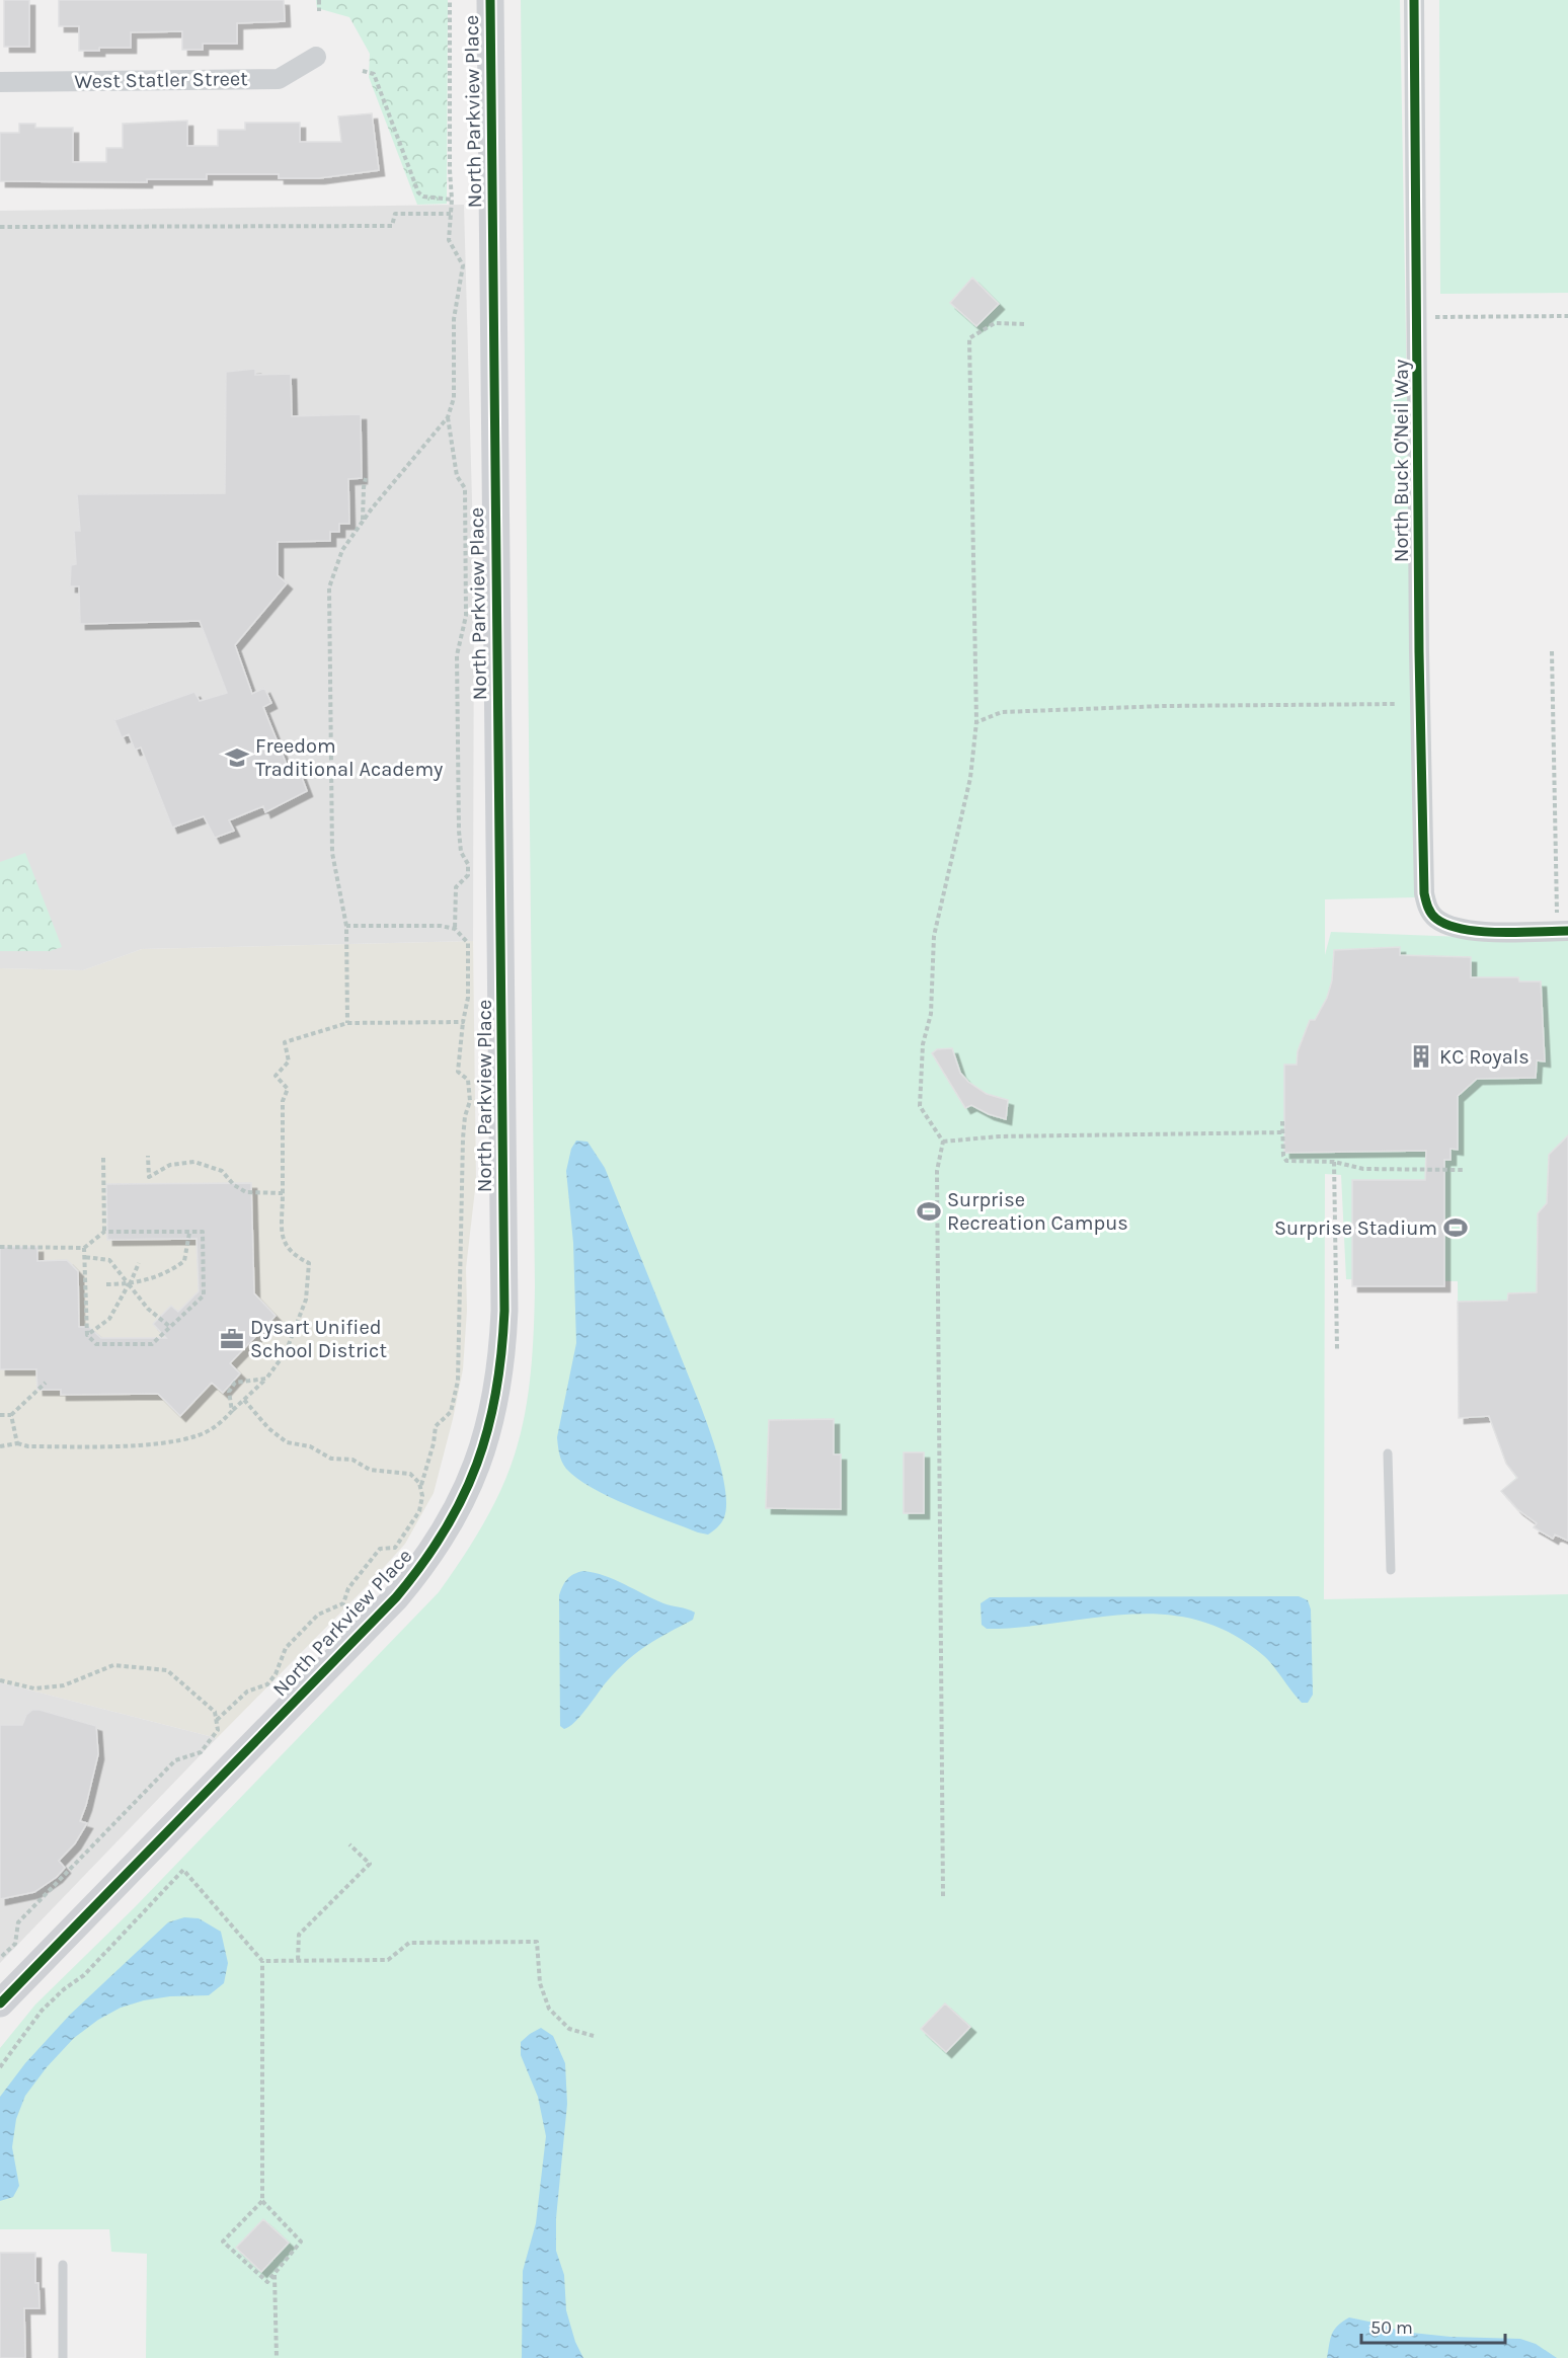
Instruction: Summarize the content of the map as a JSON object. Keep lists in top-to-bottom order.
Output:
{
  "streets": {
    "street": ["West Statler Street", "North Parkview Place", "North Buck O'Neil Way"]
  },
  "places": {
    "school or university": ["Freedom Traditional Academy"],
    "building": ["KC Royals"],
    "sports": ["Surprise Recreation Campus", "Surprise Stadium"],
    "office": ["Dysart Unified School District"]
  },
  "scale_bar": "50 m"
}
